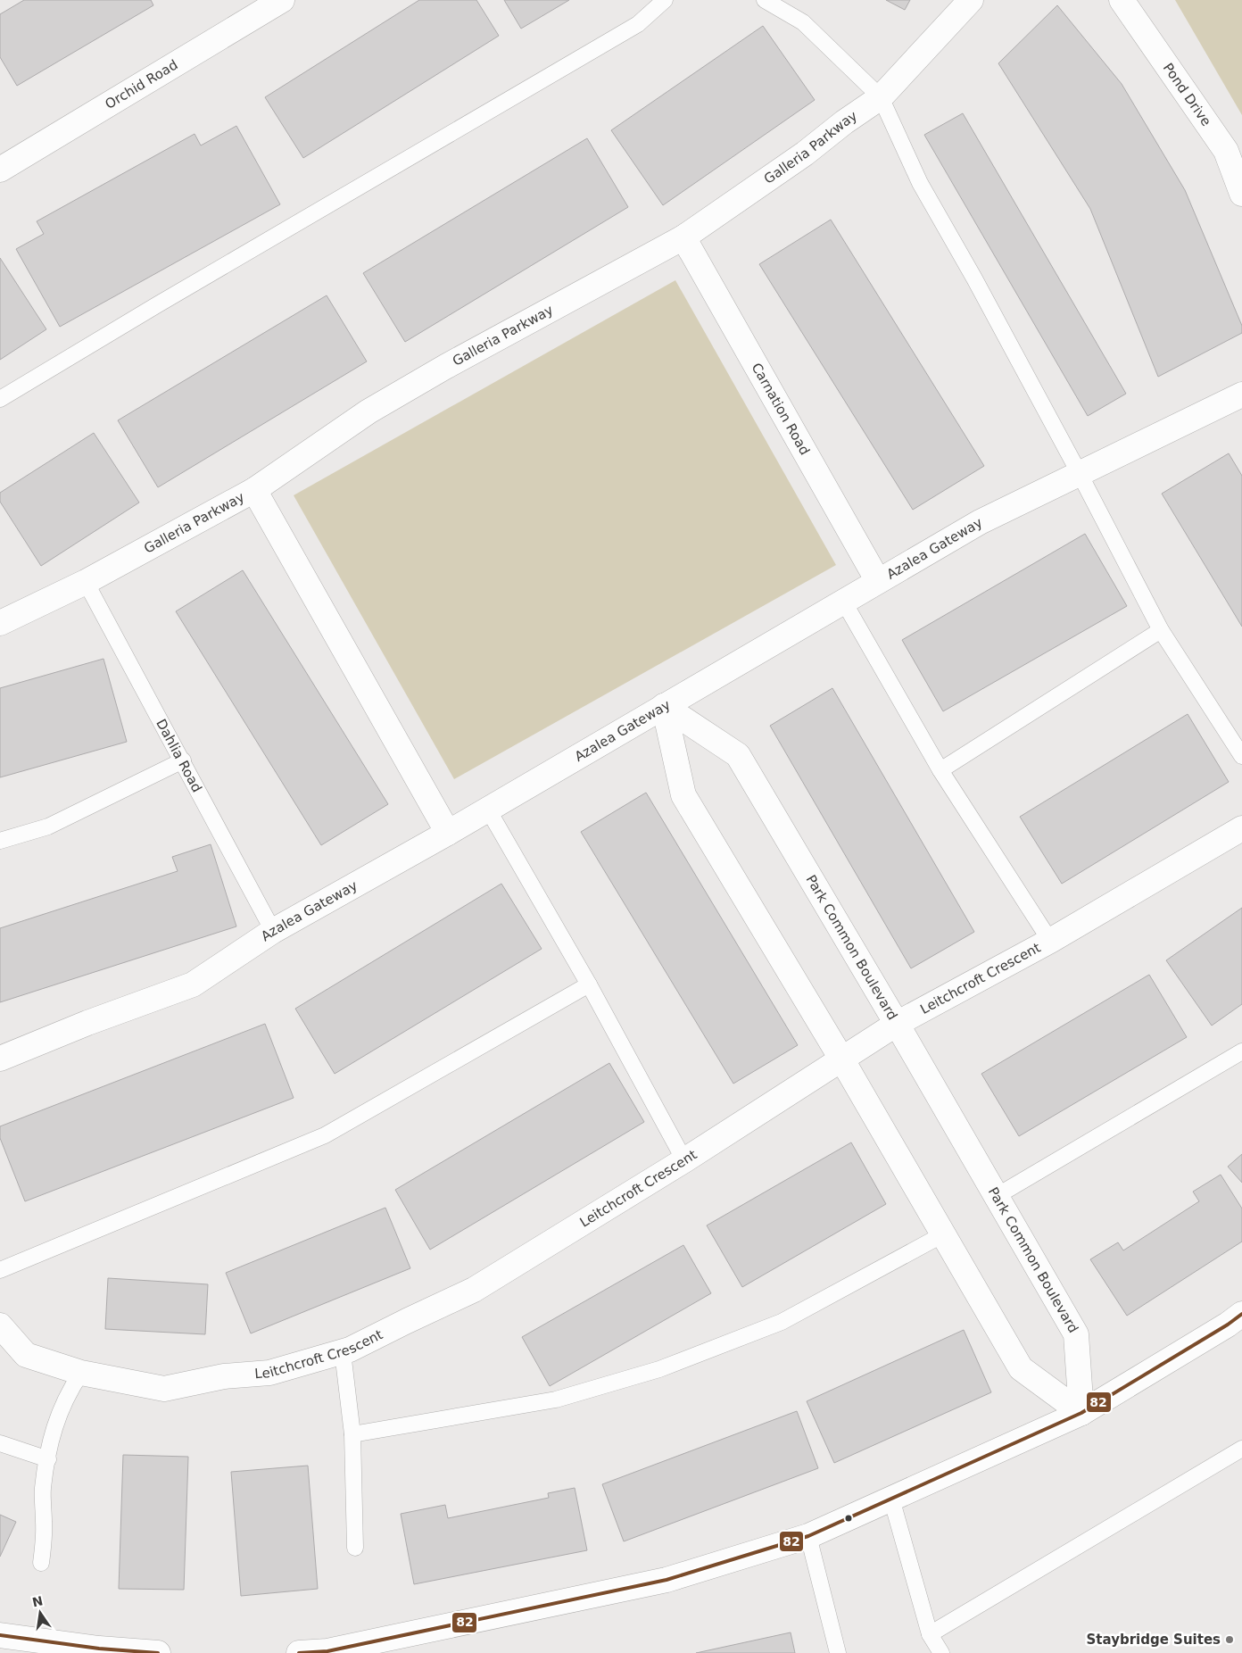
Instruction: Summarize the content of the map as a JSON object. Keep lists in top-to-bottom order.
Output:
{
  "streets": {
    "street": [
      "Orchid Road",
      "Pond Drive",
      "Galleria Parkway",
      "Carnation Road",
      "Azalea Gateway",
      "Park Common Boulevard",
      "Leitchcroft Crescent"
    ],
    "lane": ["Dahlia Road"]
  },
  "crossings": [
    ["Galleria Parkway", "Carnation Road"],
    ["Galleria Parkway", "Dahlia Road"],
    ["Carnation Road", "Azalea Gateway"],
    ["Azalea Gateway", "Dahlia Road"],
    ["Azalea Gateway", "Park Common Boulevard"],
    ["Park Common Boulevard", "Leitchcroft Crescent"]
  ],
  "places": ["Staybridge Suites"],
  "lines": ["transit line 82"],
  "north": "top"
}
